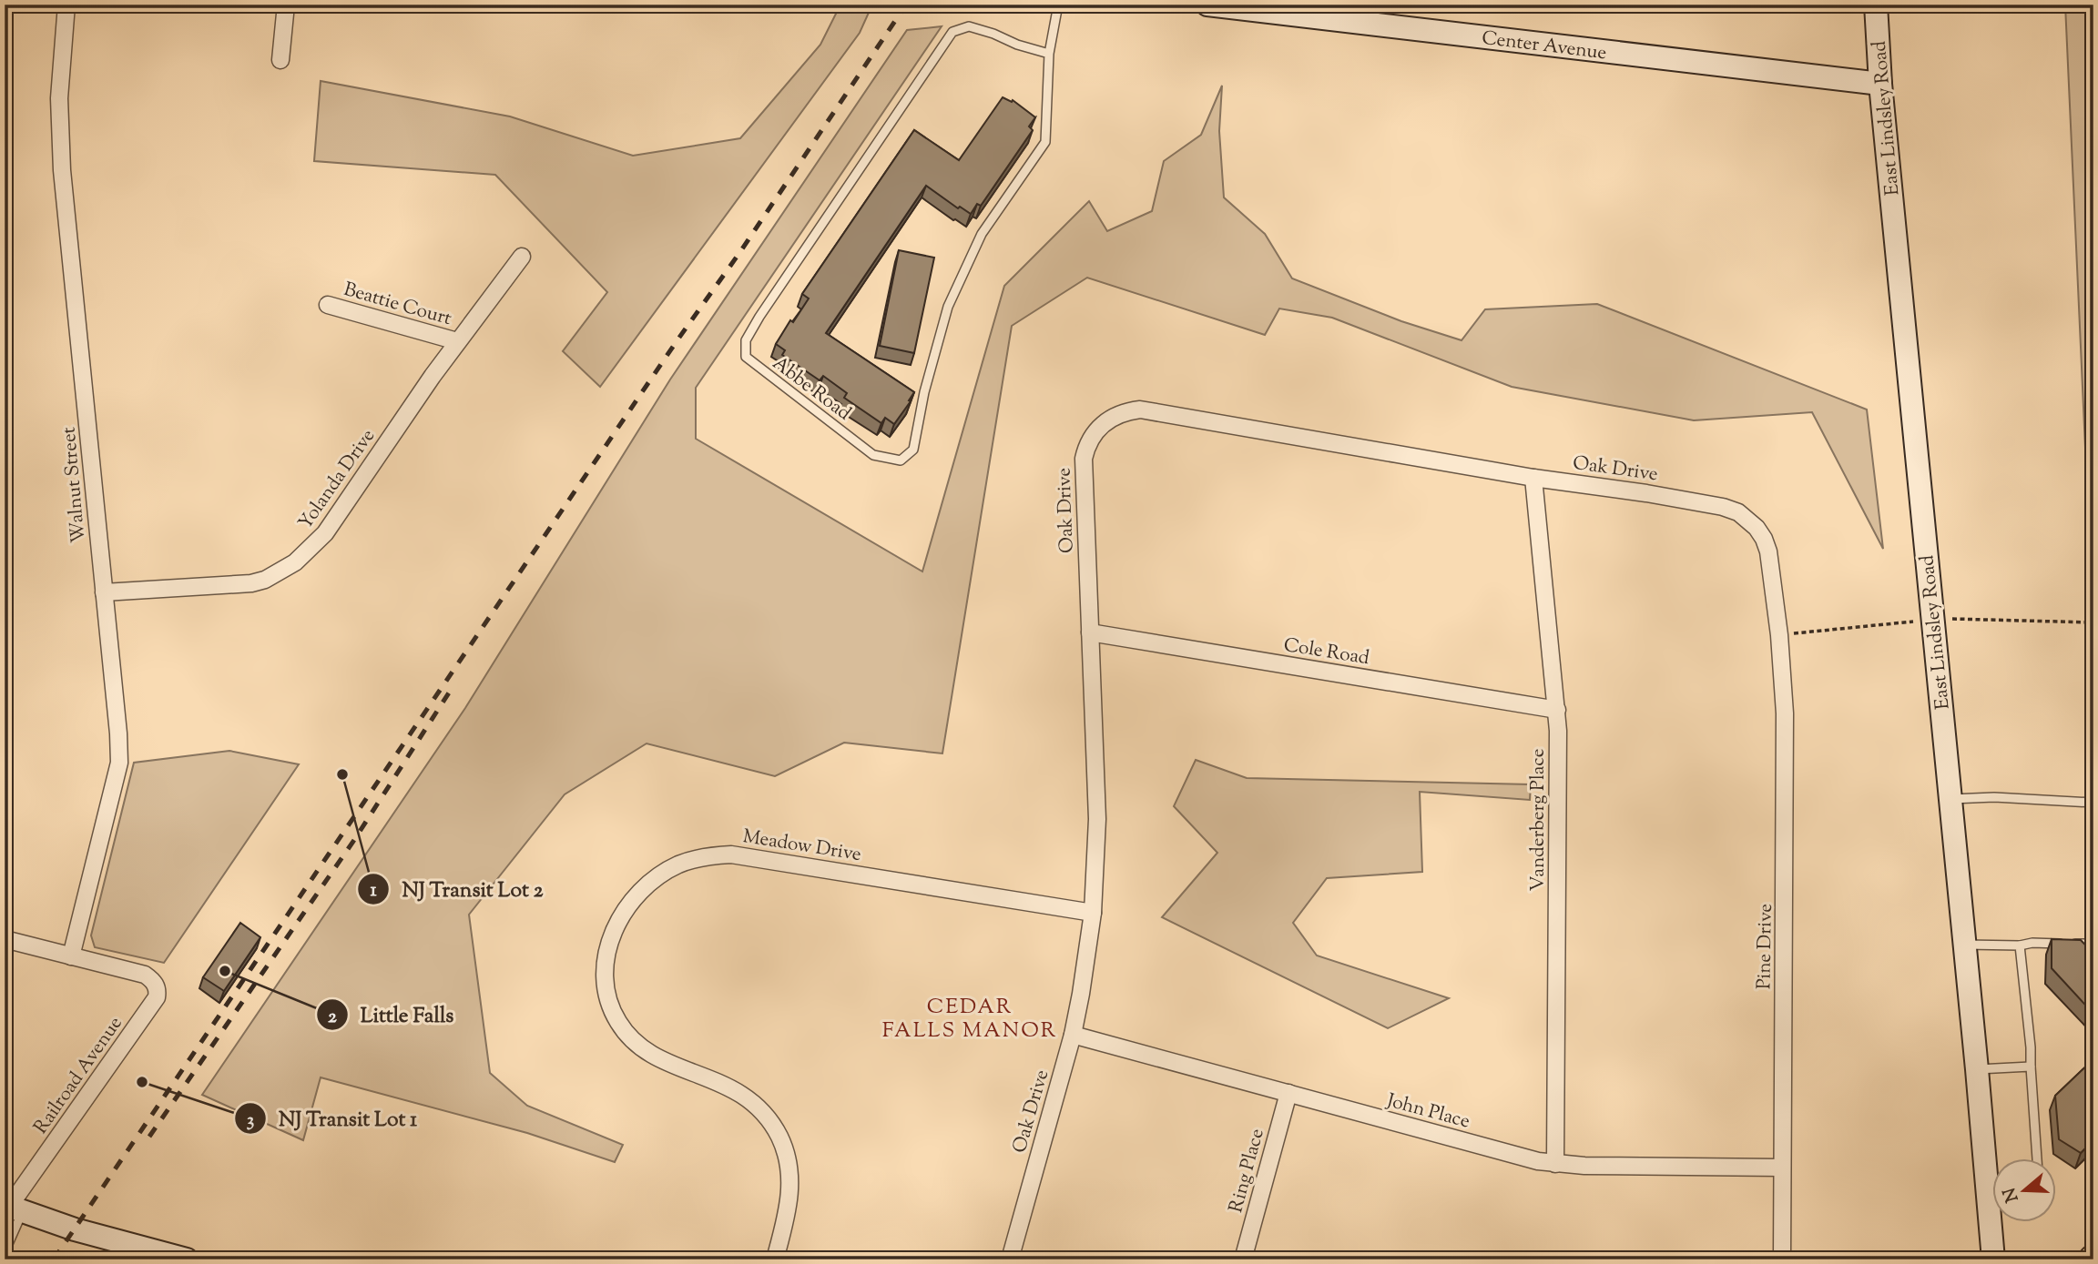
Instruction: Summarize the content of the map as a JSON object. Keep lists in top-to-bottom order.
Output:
{
  "streets": {
    "main road": ["Center Avenue", "East Lindsley Road"],
    "street": [
      "Beattie Court",
      "Oak Drive",
      "Yolanda Drive",
      "Walnut Street",
      "Cole Road",
      "Vanderberg Place",
      "Meadow Drive",
      "Pine Drive",
      "Railroad Avenue",
      "John Place",
      "Ring Place"
    ],
    "lane": ["Abbe Road"]
  },
  "crossings": [
    ["Center Avenue", "East Lindsley Road"],
    ["Beattie Court", "Yolanda Drive"],
    ["Oak Drive", "Cole Road"],
    ["Oak Drive", "Vanderberg Place"],
    ["Oak Drive", "Meadow Drive"],
    ["Oak Drive", "Pine Drive"],
    ["Oak Drive", "John Place"],
    ["Yolanda Drive", "Walnut Street"],
    ["Walnut Street", "Railroad Avenue"],
    ["Cole Road", "Vanderberg Place"],
    ["Vanderberg Place", "John Place"],
    ["Pine Drive", "John Place"],
    ["John Place", "Ring Place"]
  ],
  "districts": ["CEDAR FALLS MANOR"],
  "places": ["NJ Transit Lot 2", "Little Falls", "NJ Transit Lot 1"],
  "north": "left"
}
